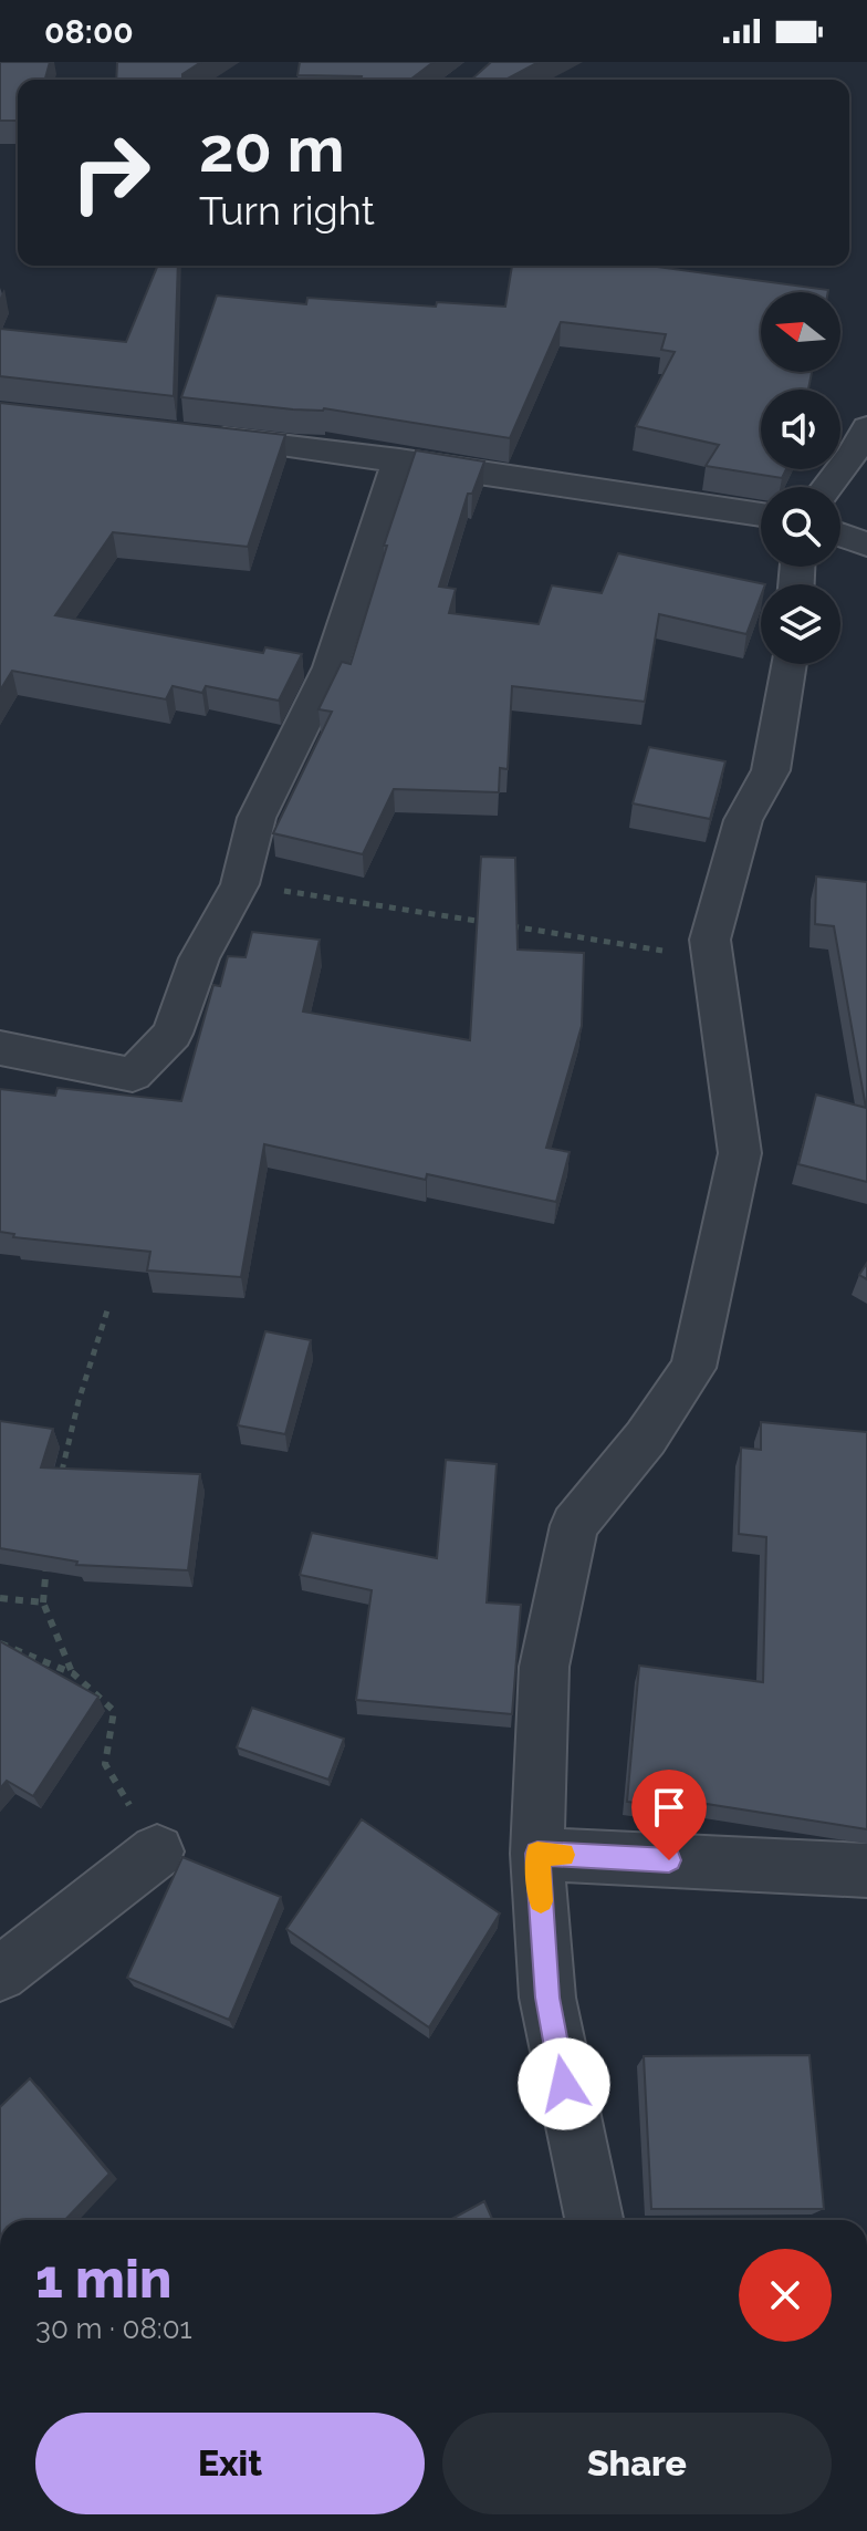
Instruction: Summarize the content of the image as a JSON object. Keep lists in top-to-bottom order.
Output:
{
  "north": "left",
  "page": {
    "status": "08:00",
    "turn": ["20 m", "Turn right"],
    "heading": ["1 min", "30 m · 08:01"],
    "buttons": ["Exit", "Share"]
  }
}
